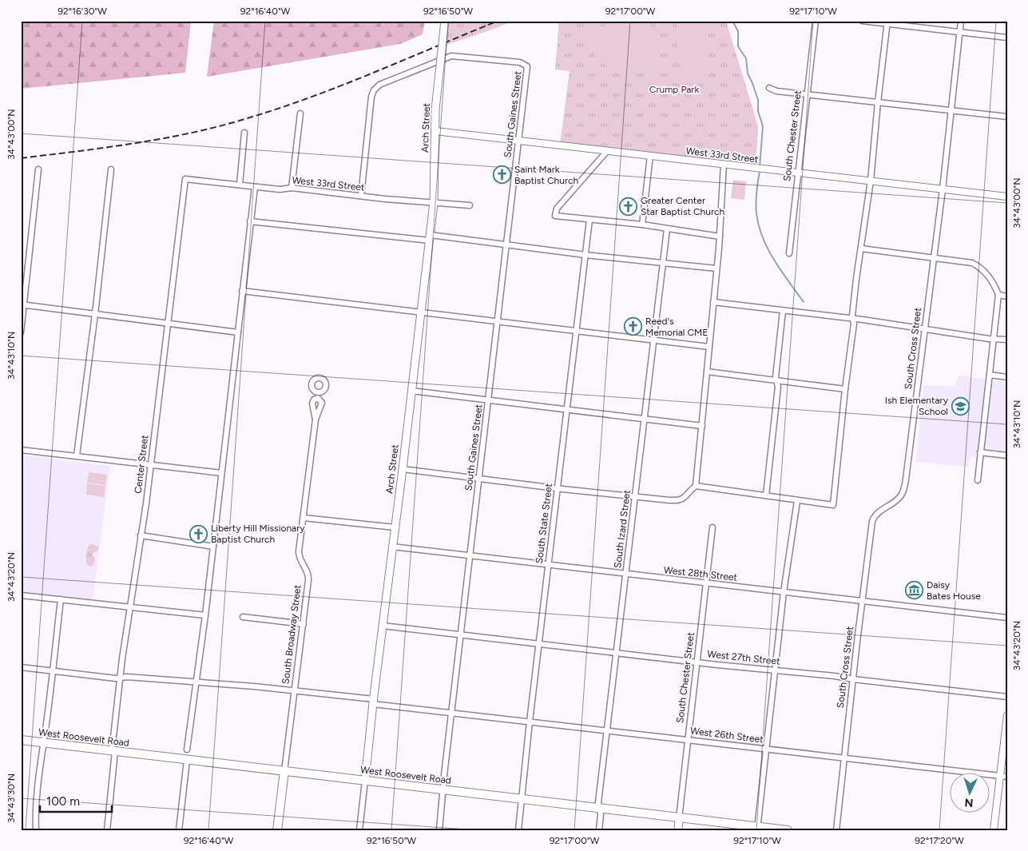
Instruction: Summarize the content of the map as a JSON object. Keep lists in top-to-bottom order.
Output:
{
  "streets": {
    "main road": [
      "Arch Street",
      "South Chester Street",
      "South Broadway Street",
      "West Roosevelt Road"
    ],
    "street": [
      "South Gaines Street",
      "West 33rd Street",
      "South Cross Street",
      "Center Street",
      "South State Street",
      "South Izard Street",
      "West 28th Street",
      "West 27th Street",
      "West 26th Street"
    ]
  },
  "crossings": [
    ["South Gaines Street", "West 33rd Street"],
    ["South Gaines Street", "West 28th Street"],
    ["South Gaines Street", "West 27th Street"],
    ["South Gaines Street", "West 26th Street"],
    ["South Gaines Street", "West Roosevelt Road"],
    ["Arch Street", "West 33rd Street"],
    ["Arch Street", "West 28th Street"],
    ["Arch Street", "West 27th Street"],
    ["Arch Street", "West 26th Street"],
    ["Arch Street", "West Roosevelt Road"],
    ["South Chester Street", "West 33rd Street"],
    ["South Chester Street", "West 28th Street"],
    ["South Chester Street", "West 27th Street"],
    ["South Chester Street", "West 26th Street"],
    ["South Chester Street", "West Roosevelt Road"],
    ["West 33rd Street", "South Cross Street"],
    ["West 33rd Street", "Center Street"],
    ["South Cross Street", "West 28th Street"],
    ["South Cross Street", "West 27th Street"],
    ["South Cross Street", "West 26th Street"],
    ["Center Street", "West 26th Street"],
    ["Center Street", "West Roosevelt Road"],
    ["South State Street", "West 28th Street"],
    ["South State Street", "West 27th Street"],
    ["South State Street", "West 26th Street"],
    ["South State Street", "West Roosevelt Road"],
    ["South Izard Street", "West 28th Street"],
    ["South Izard Street", "West 27th Street"],
    ["South Izard Street", "West 26th Street"],
    ["South Izard Street", "West Roosevelt Road"],
    ["South Broadway Street", "West 26th Street"],
    ["South Broadway Street", "West Roosevelt Road"]
  ],
  "parks": ["Crump Park"],
  "places": {
    "church": [
      "Saint Mark Baptist Church",
      "Greater Center Star Baptist Church",
      "Reed's Memorial CME",
      "Liberty Hill Missionary Baptist Church"
    ],
    "school or university": ["Ish Elementary School"],
    "museum": ["Daisy Bates House"]
  },
  "scale_bar": "100 m",
  "north": "bottom",
  "coordinates": [
    "92°16'30\"W",
    "92°16'40\"W",
    "92°16'50\"W",
    "92°17'00\"W",
    "92°17'10\"W",
    "34°43'00\"N",
    "34°43'10\"N",
    "34°43'20\"N",
    "34°43'30\"N",
    "92°17'20\"W"
  ]
}
